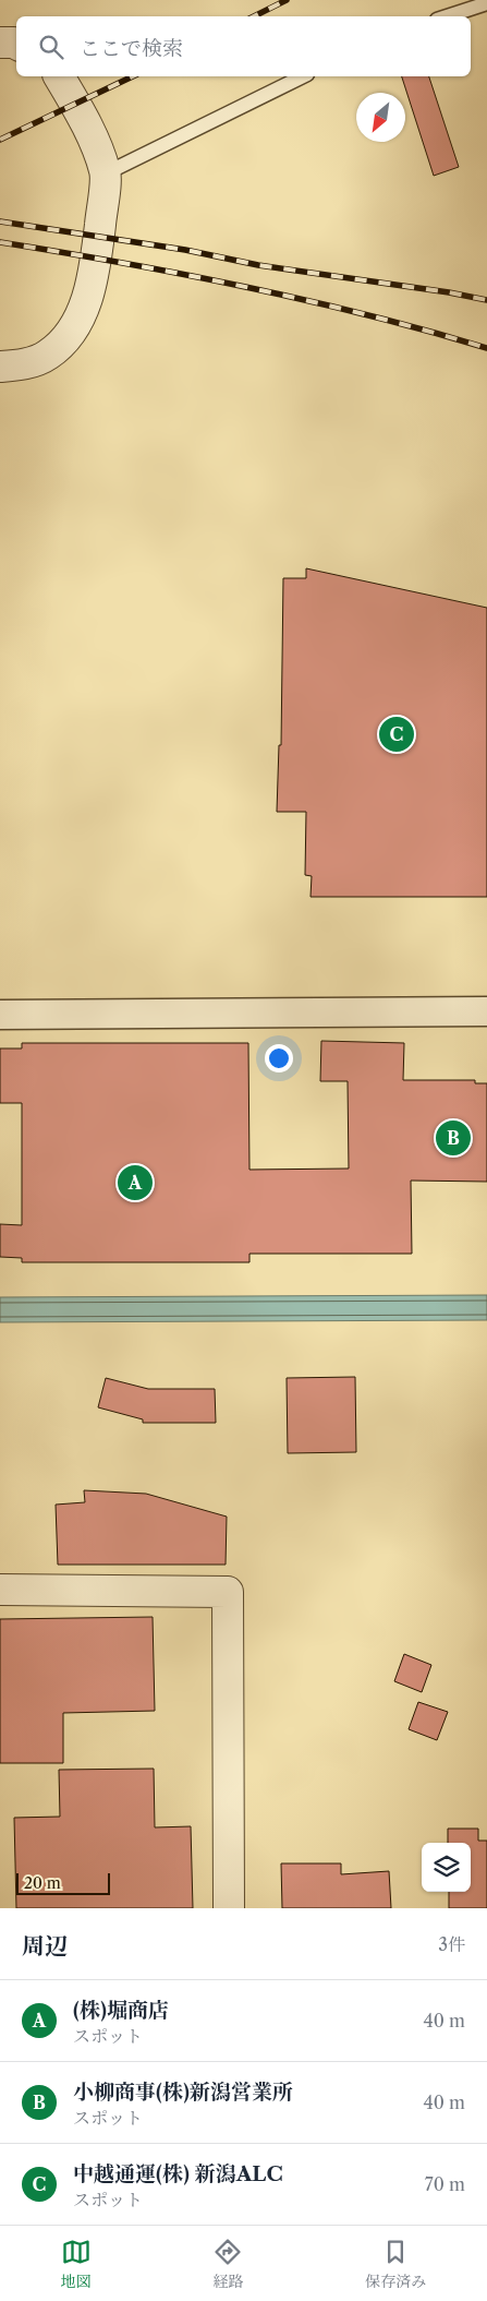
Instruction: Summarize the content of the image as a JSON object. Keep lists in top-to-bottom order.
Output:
{
  "scale_bar": "20 m",
  "north": "bottom left",
  "page": {
    "search": "ここで検索",
    "pins": ["C", "B", "A"],
    "scale": "20 m",
    "heading": ["周辺", "3件"],
    "list": [
      {
        "mark": "A",
        "name": "(株)堀商店",
        "note": "スポット",
        "value": "40 m"
      },
      {
        "mark": "B",
        "name": "小柳商事(株)新潟営業所",
        "note": "スポット",
        "value": "40 m"
      },
      {
        "mark": "C",
        "name": "中越通運(株) 新潟ALC",
        "note": "スポット",
        "value": "70 m"
      }
    ],
    "nav": ["地図", "経路", "保存済み"]
  }
}
